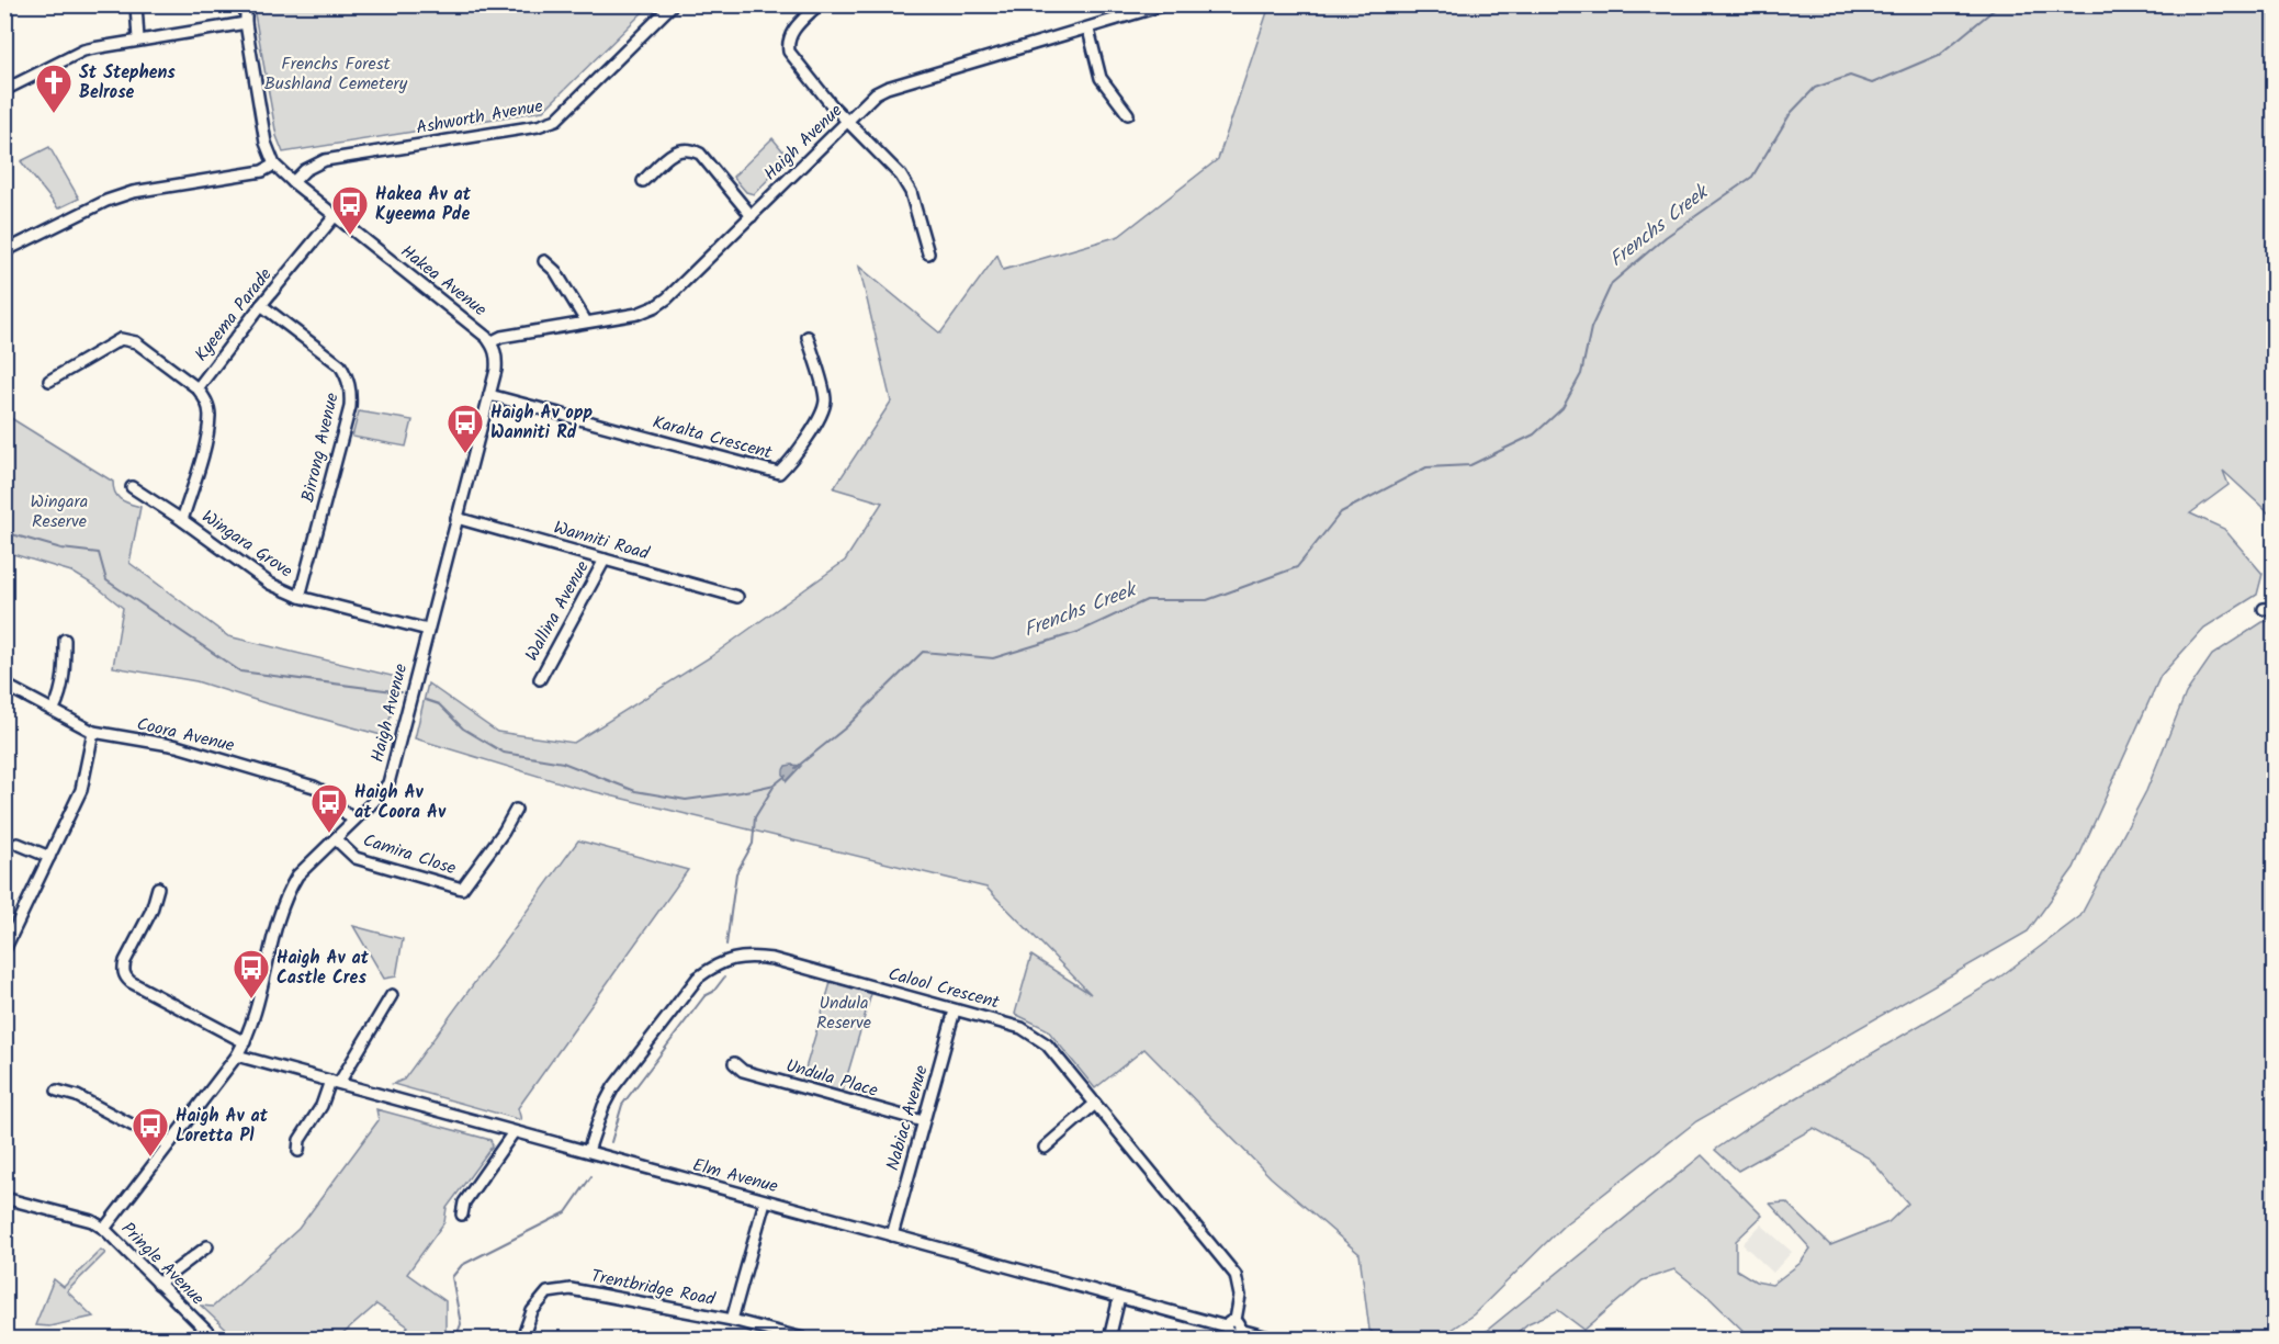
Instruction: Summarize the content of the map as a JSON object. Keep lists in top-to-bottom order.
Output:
{
  "streets": {
    "street": [
      "Ashworth Avenue",
      "Haigh Avenue",
      "Hakea Avenue",
      "Kyeema Parade",
      "Karalta Crescent",
      "Birrong Avenue",
      "Wanniti Road",
      "Wingara Grove",
      "Wallina Avenue",
      "Coora Avenue",
      "Camira Close",
      "Calool Crescent",
      "Undula Place",
      "Nabiac Avenue",
      "Elm Avenue",
      "Pringle Avenue",
      "Trentbridge Road"
    ]
  },
  "crossings": [
    ["Ashworth Avenue", "Hakea Avenue"],
    ["Haigh Avenue", "Hakea Avenue"],
    ["Haigh Avenue", "Karalta Crescent"],
    ["Haigh Avenue", "Wanniti Road"],
    ["Haigh Avenue", "Wingara Grove"],
    ["Haigh Avenue", "Coora Avenue"],
    ["Haigh Avenue", "Camira Close"],
    ["Haigh Avenue", "Elm Avenue"],
    ["Haigh Avenue", "Pringle Avenue"],
    ["Hakea Avenue", "Kyeema Parade"],
    ["Kyeema Parade", "Birrong Avenue"],
    ["Kyeema Parade", "Wingara Grove"],
    ["Birrong Avenue", "Wingara Grove"],
    ["Wanniti Road", "Wallina Avenue"],
    ["Calool Crescent", "Nabiac Avenue"],
    ["Calool Crescent", "Elm Avenue"],
    ["Undula Place", "Nabiac Avenue"],
    ["Nabiac Avenue", "Elm Avenue"]
  ],
  "water": ["Frenchs Creek"],
  "parks": ["Frenchs Forest Bushland Cemetery", "Wingara Reserve", "Undula Reserve"],
  "places": {
    "church": ["St Stephens Belrose"],
    "bus stop": [
      "Hakea Av at Kyeema Pde",
      "Haigh Av opp Wanniti Rd",
      "Haigh Av at Coora Av",
      "Haigh Av at Castle Cres",
      "Haigh Av at Loretta Pl"
    ]
  }
}
